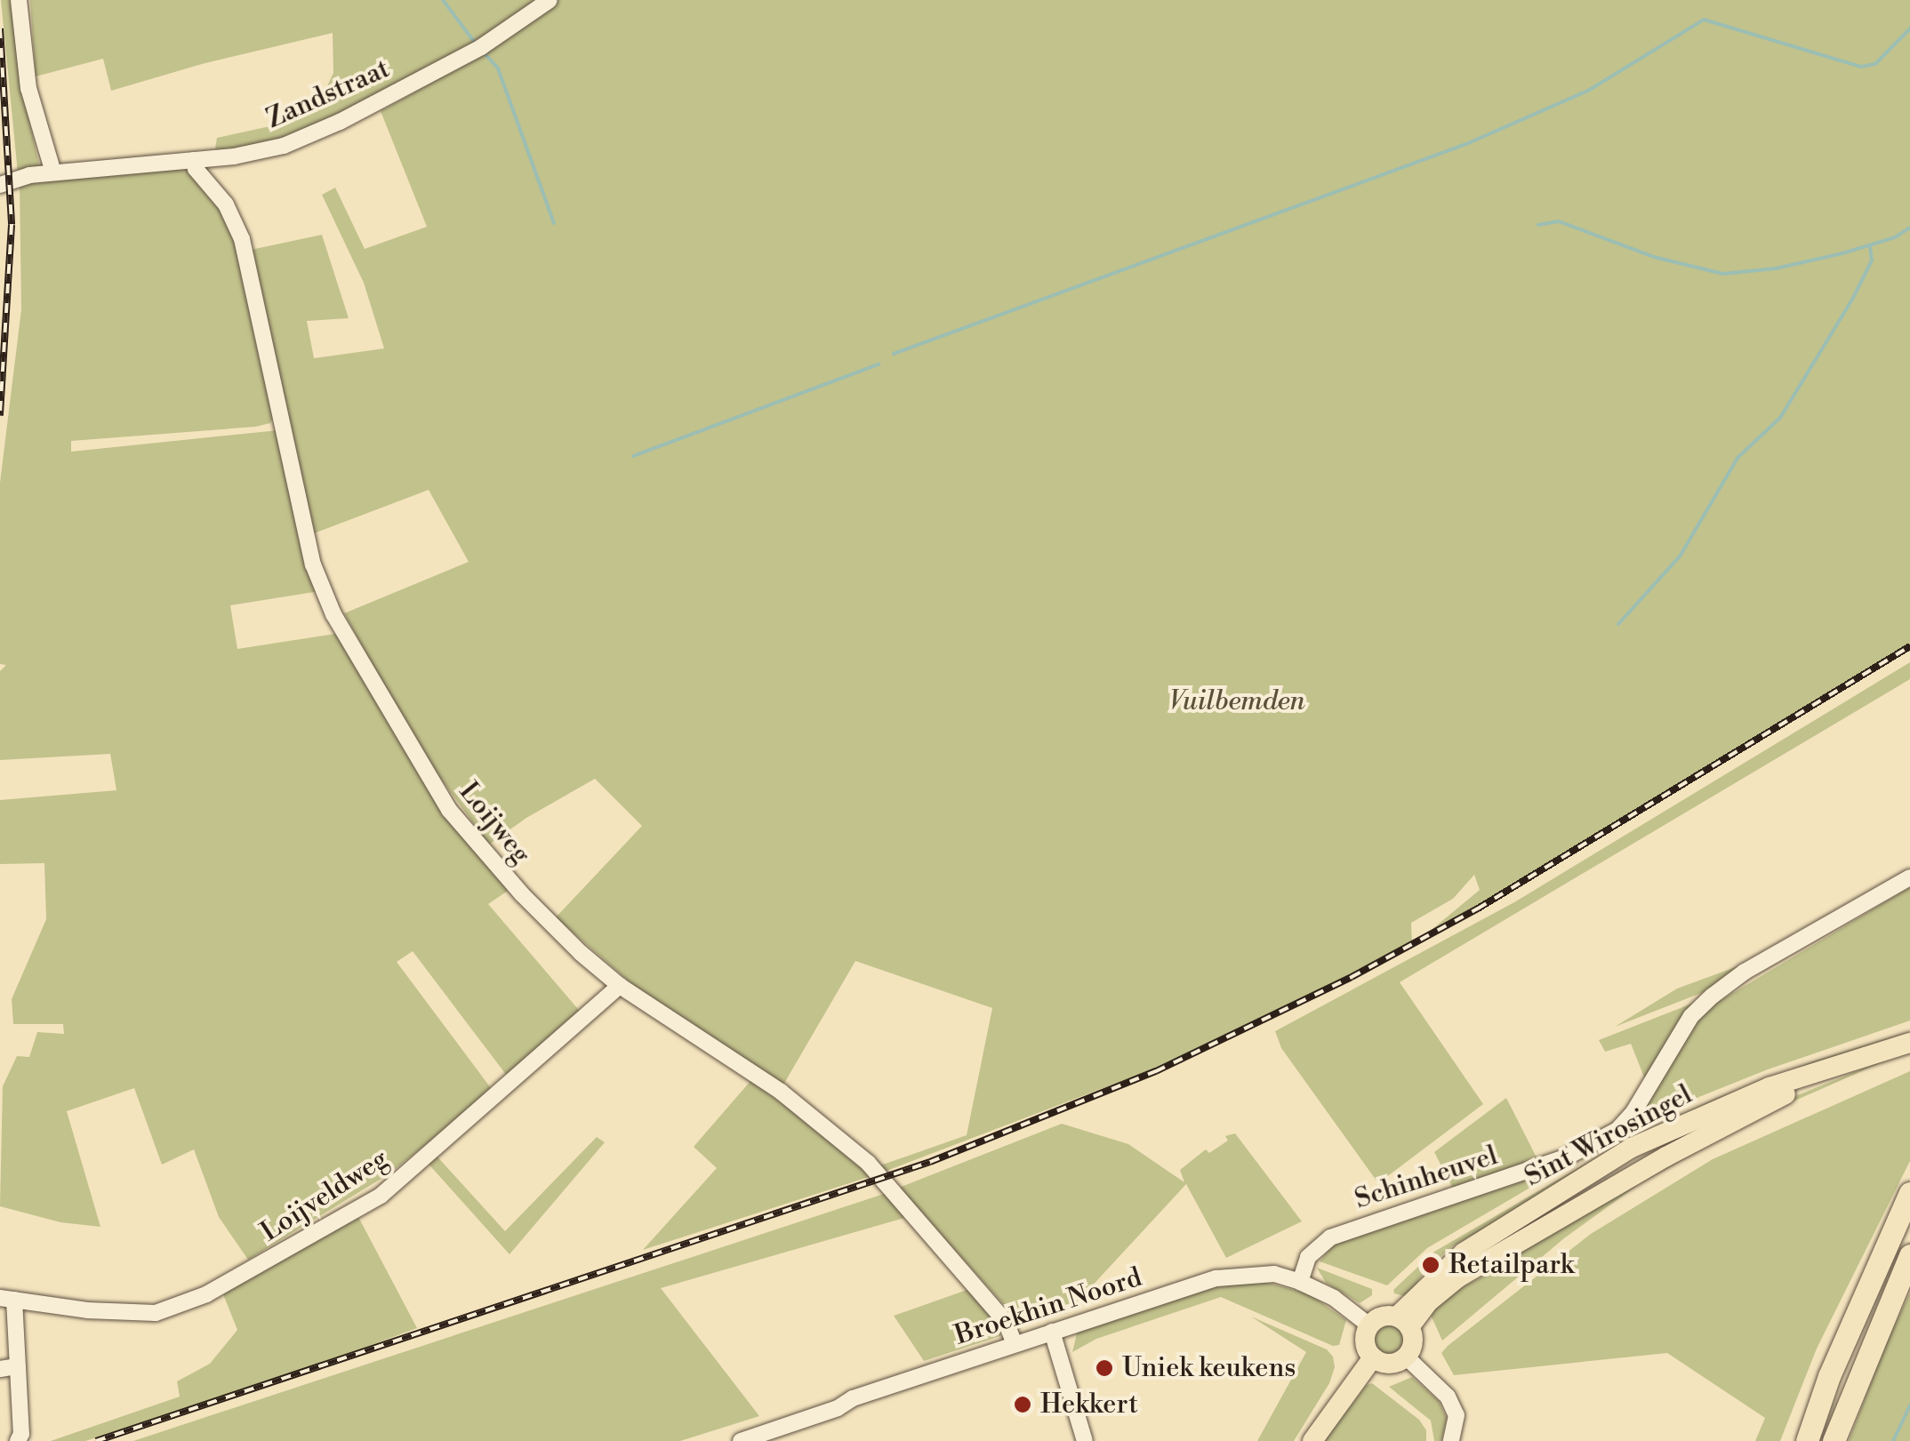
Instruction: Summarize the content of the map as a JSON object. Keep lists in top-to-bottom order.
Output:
{
  "streets": {
    "main road": ["Sint Wirosingel"],
    "street": [
      "Zandstraat",
      "Loijweg",
      "Schinheuvel",
      "Loijveldweg",
      "Broekhin Noord"
    ]
  },
  "crossings": [
    ["Zandstraat", "Loijweg"],
    ["Loijweg", "Loijveldweg"],
    ["Loijweg", "Broekhin Noord"],
    ["Sint Wirosingel", "Broekhin Noord"],
    ["Schinheuvel", "Broekhin Noord"]
  ],
  "parks": ["Vuilbemden"],
  "places": ["Retailpark", "Uniek keukens", "Hekkert"]
}
